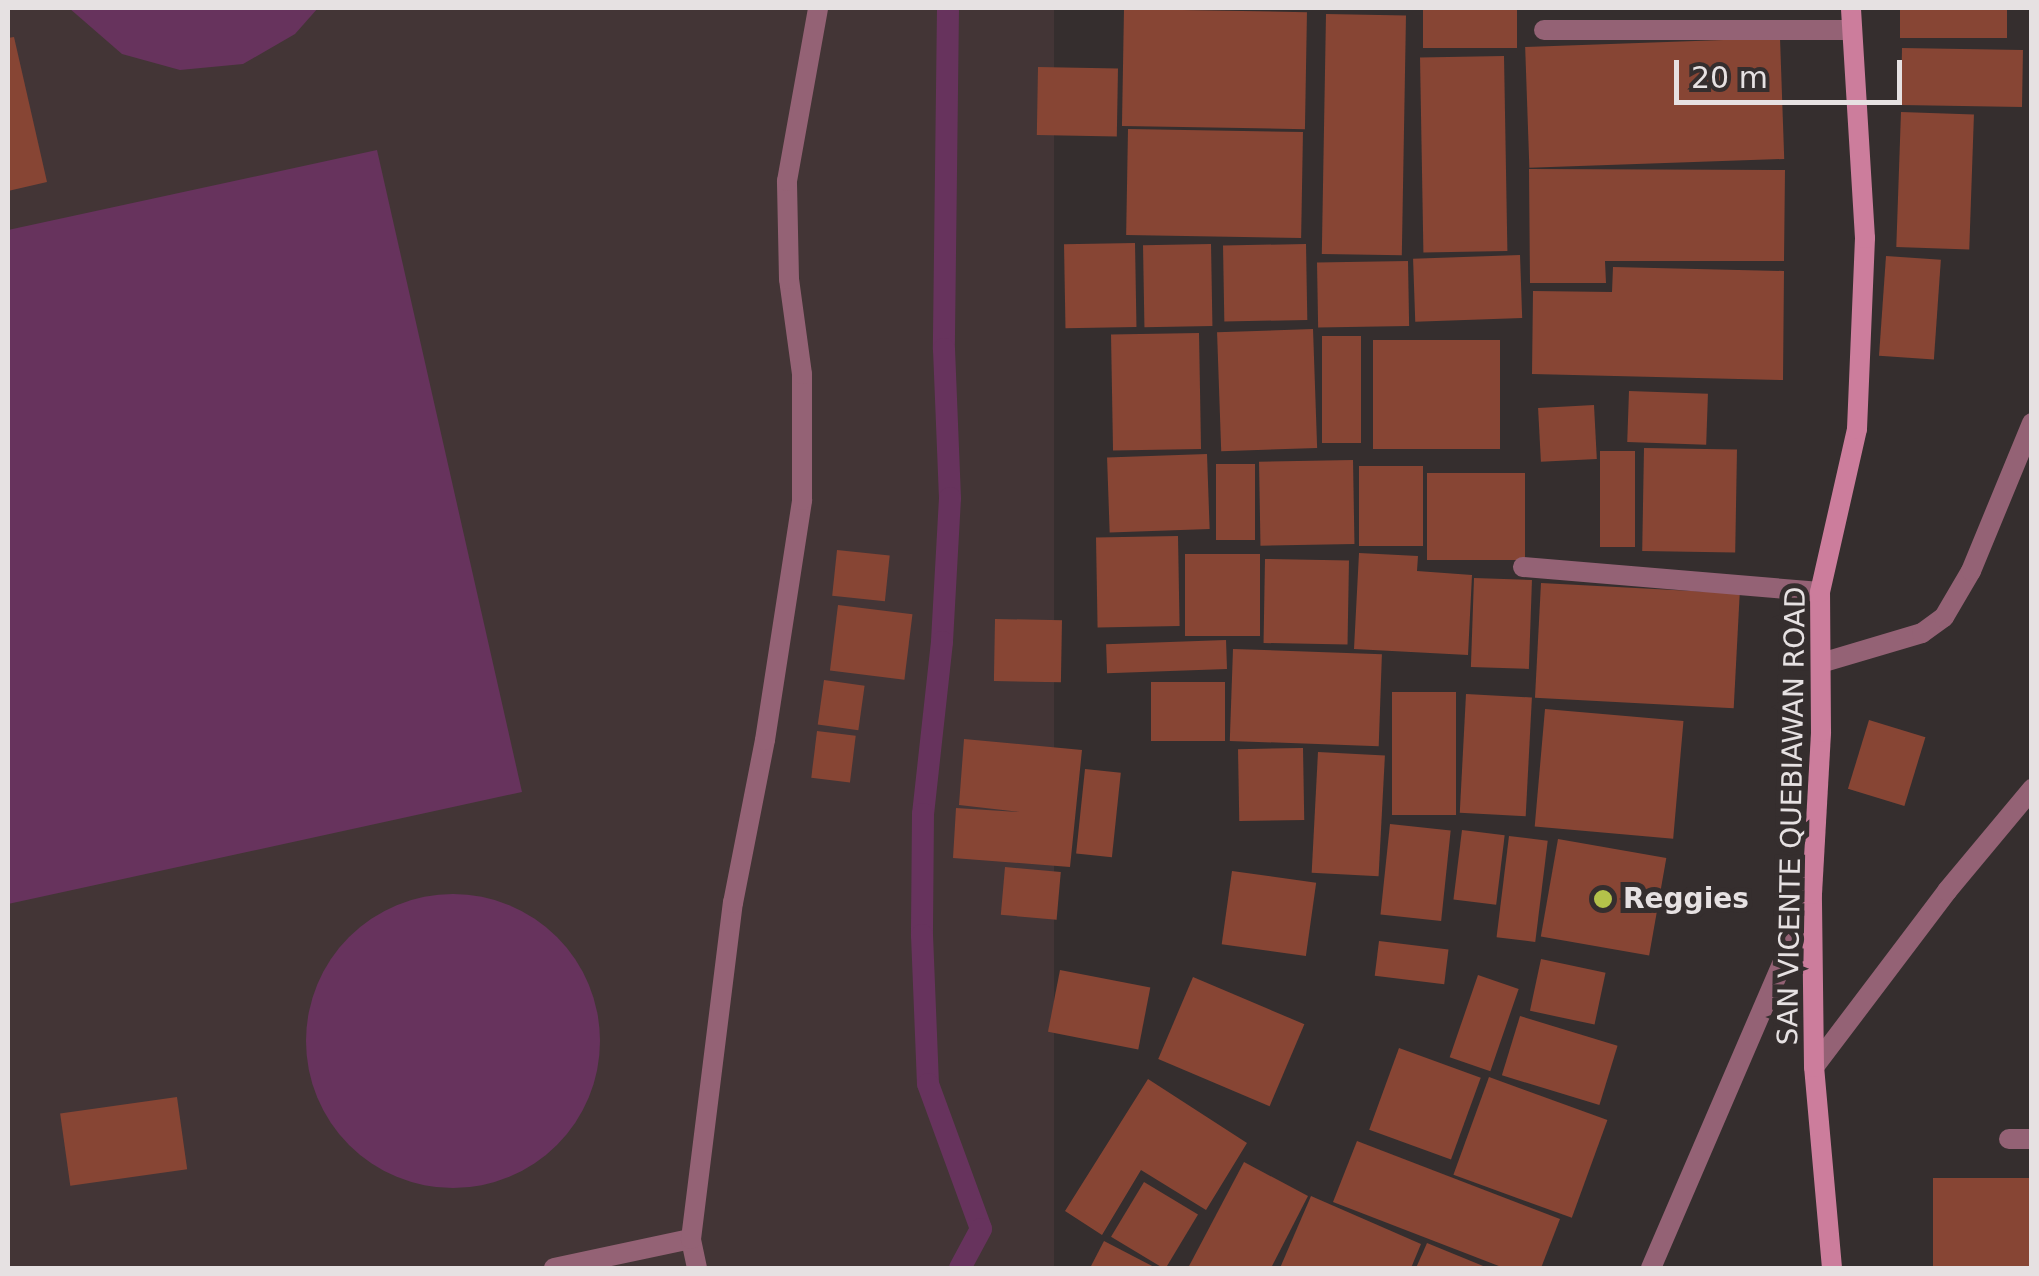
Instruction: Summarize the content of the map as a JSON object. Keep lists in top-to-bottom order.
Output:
{
  "streets": {
    "street": ["SAN VICENTE QUEBIAWAN ROAD"]
  },
  "places": ["Reggies"],
  "scale_bar": "20 m"
}
